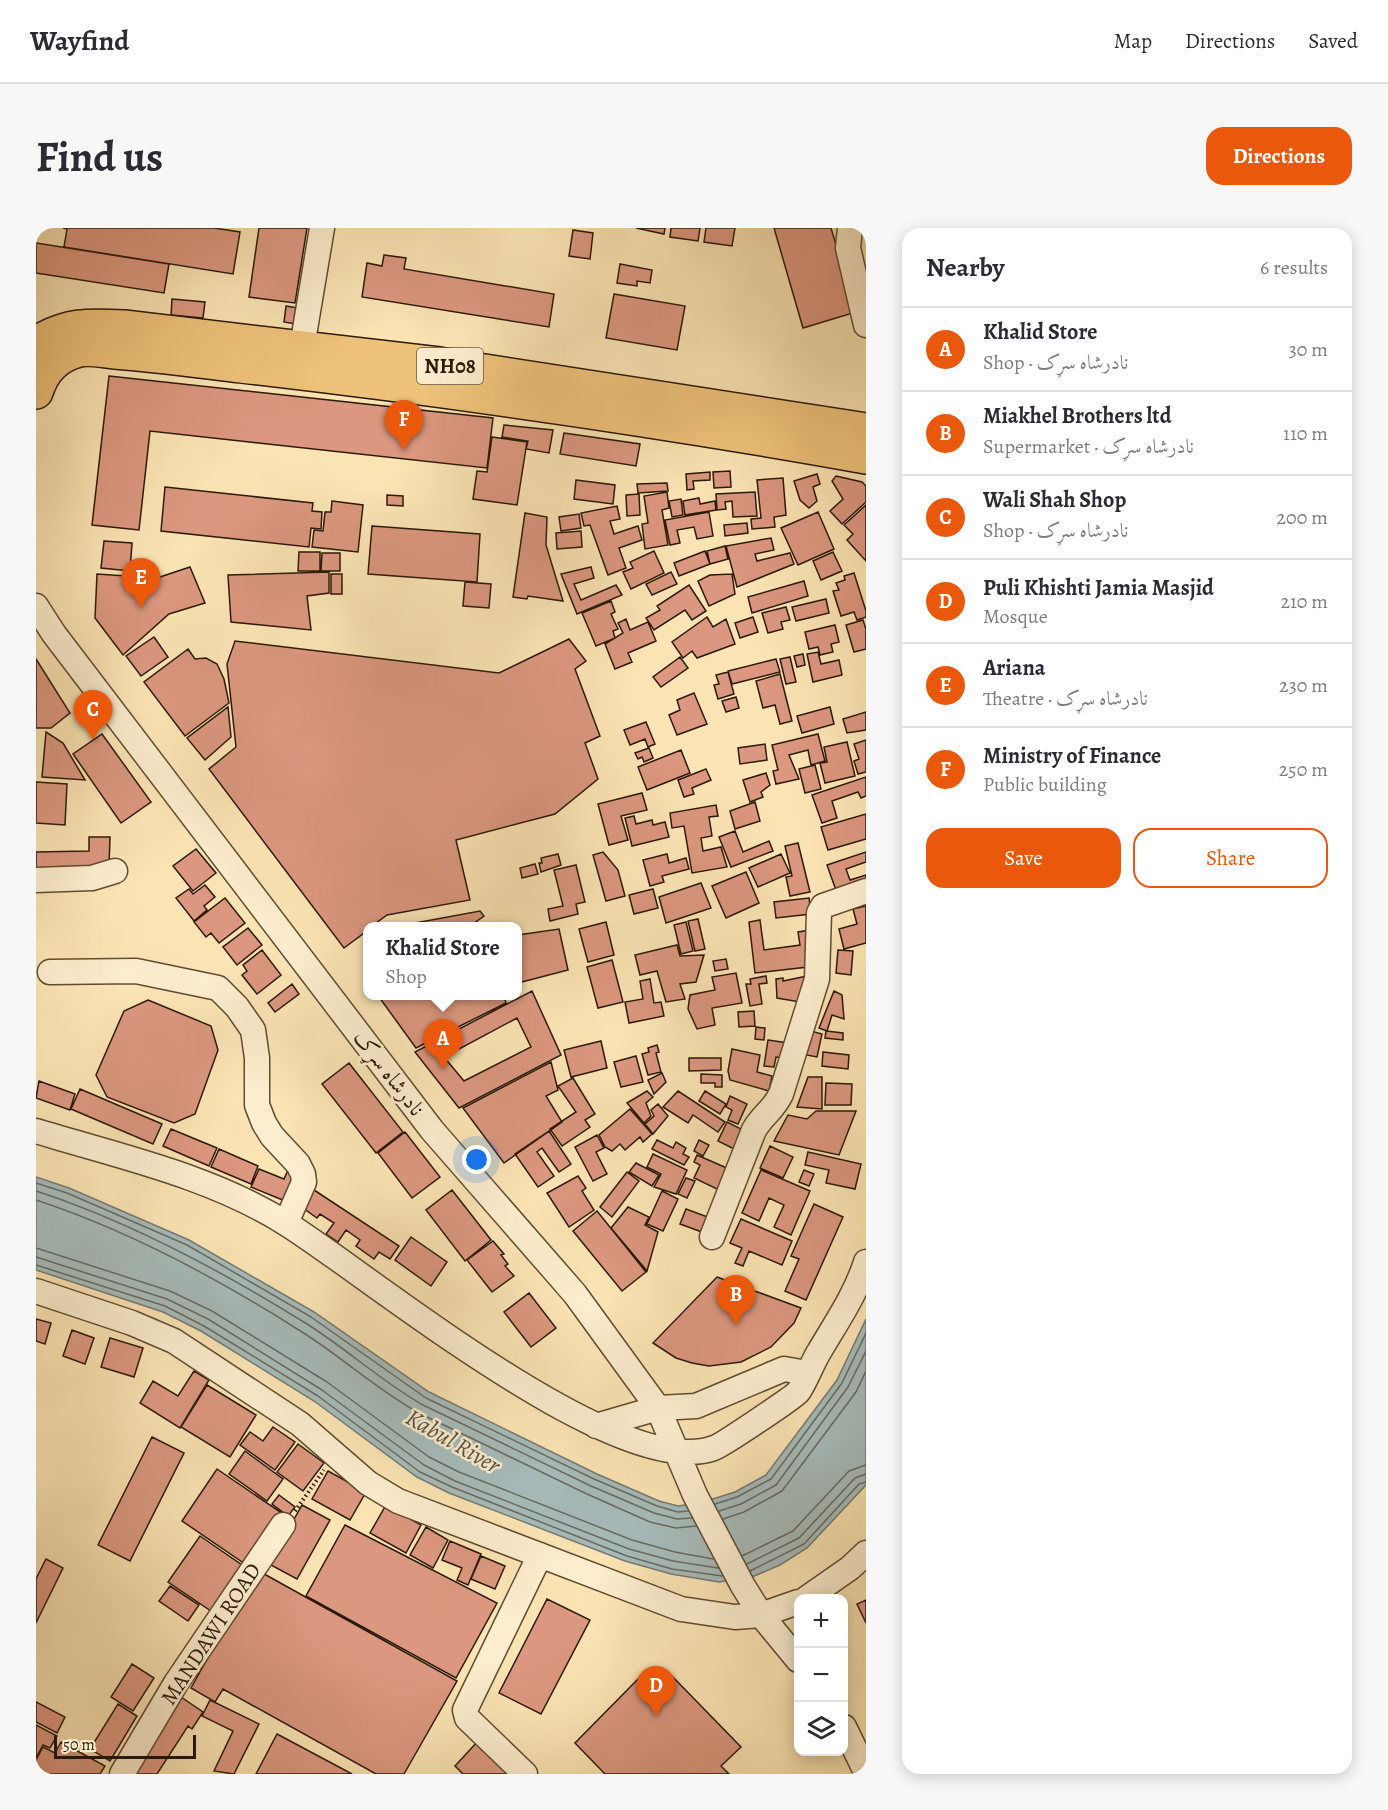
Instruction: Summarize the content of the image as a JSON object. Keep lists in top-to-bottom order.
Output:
{
  "streets": {
    "highway": ["NH08"],
    "street": ["نادرشاه سړک", "MANDAWI ROAD"]
  },
  "water": ["Kabul River"],
  "scale_bar": "50 m",
  "page": {
    "header": "Wayfind",
    "nav": ["Map", "Directions", "Saved"],
    "buttons": [
      "Directions",
      ["Save", "Share"]
    ],
    "title": "Find us",
    "heading": ["Nearby", "6 results"],
    "list": [
      {
        "mark": "A",
        "name": "Khalid Store",
        "note": "Shop · نادرشاه سړک",
        "value": "30 m"
      },
      {
        "mark": "B",
        "name": "Miakhel Brothers ltd",
        "note": "Supermarket · نادرشاه سړک",
        "value": "110 m"
      },
      {
        "mark": "C",
        "name": "Wali Shah Shop",
        "note": "Shop · نادرشاه سړک",
        "value": "200 m"
      },
      {
        "mark": "D",
        "name": "Puli Khishti Jamia Masjid",
        "note": "Mosque",
        "value": "210 m"
      },
      {
        "mark": "E",
        "name": "Ariana",
        "note": "Theatre · نادرشاه سړک",
        "value": "230 m"
      },
      {
        "mark": "F",
        "name": "Ministry of Finance",
        "note": "Public building",
        "value": "250 m"
      }
    ],
    "pins": [
      "F",
      "E",
      "C",
      "A",
      "B",
      "D"
    ],
    "popup": ["Khalid Store", "Shop"],
    "map_buttons": ["+", "−"],
    "scale": "50 m"
  }
}
